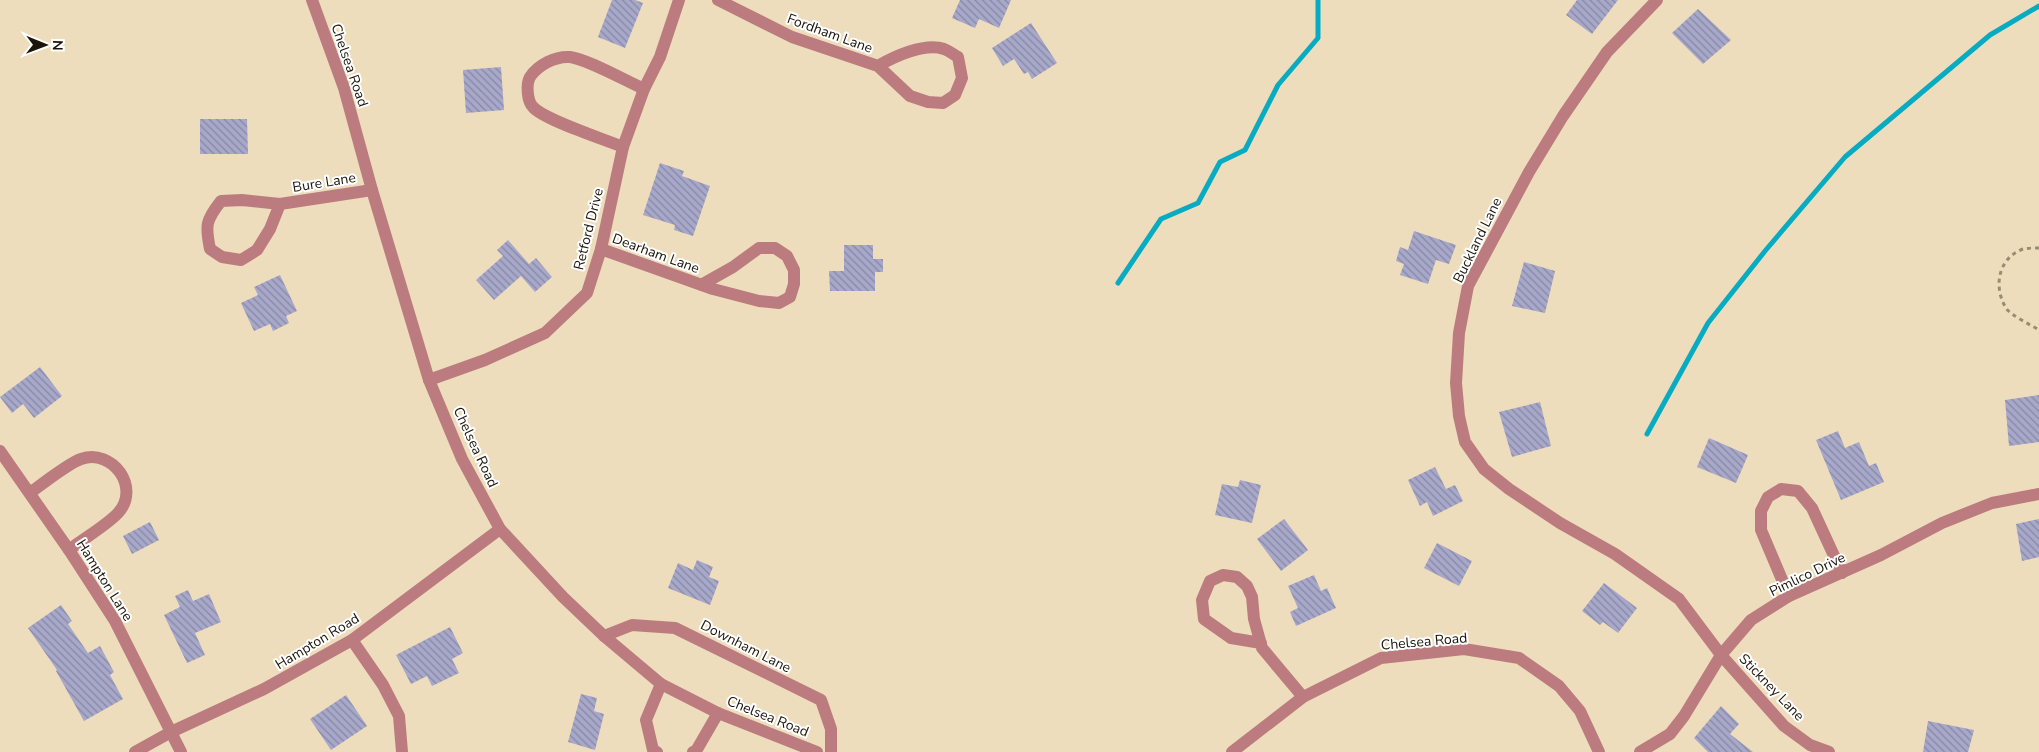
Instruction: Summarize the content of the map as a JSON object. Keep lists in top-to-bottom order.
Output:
{
  "streets": {
    "street": [
      "Fordham Lane",
      "Chelsea Road",
      "Bure Lane",
      "Retford Drive",
      "Buckland Lane",
      "Dearham Lane",
      "Pimlico Drive",
      "Hampton Lane",
      "Hampton Road",
      "Downham Lane",
      "Stickney Lane"
    ]
  },
  "crossings": [
    ["Chelsea Road", "Bure Lane"],
    ["Chelsea Road", "Retford Drive"],
    ["Chelsea Road", "Hampton Road"],
    ["Chelsea Road", "Downham Lane"],
    ["Retford Drive", "Dearham Lane"],
    ["Buckland Lane", "Pimlico Drive"],
    ["Buckland Lane", "Stickney Lane"],
    ["Pimlico Drive", "Stickney Lane"],
    ["Hampton Lane", "Hampton Road"]
  ],
  "north": "right"
}
